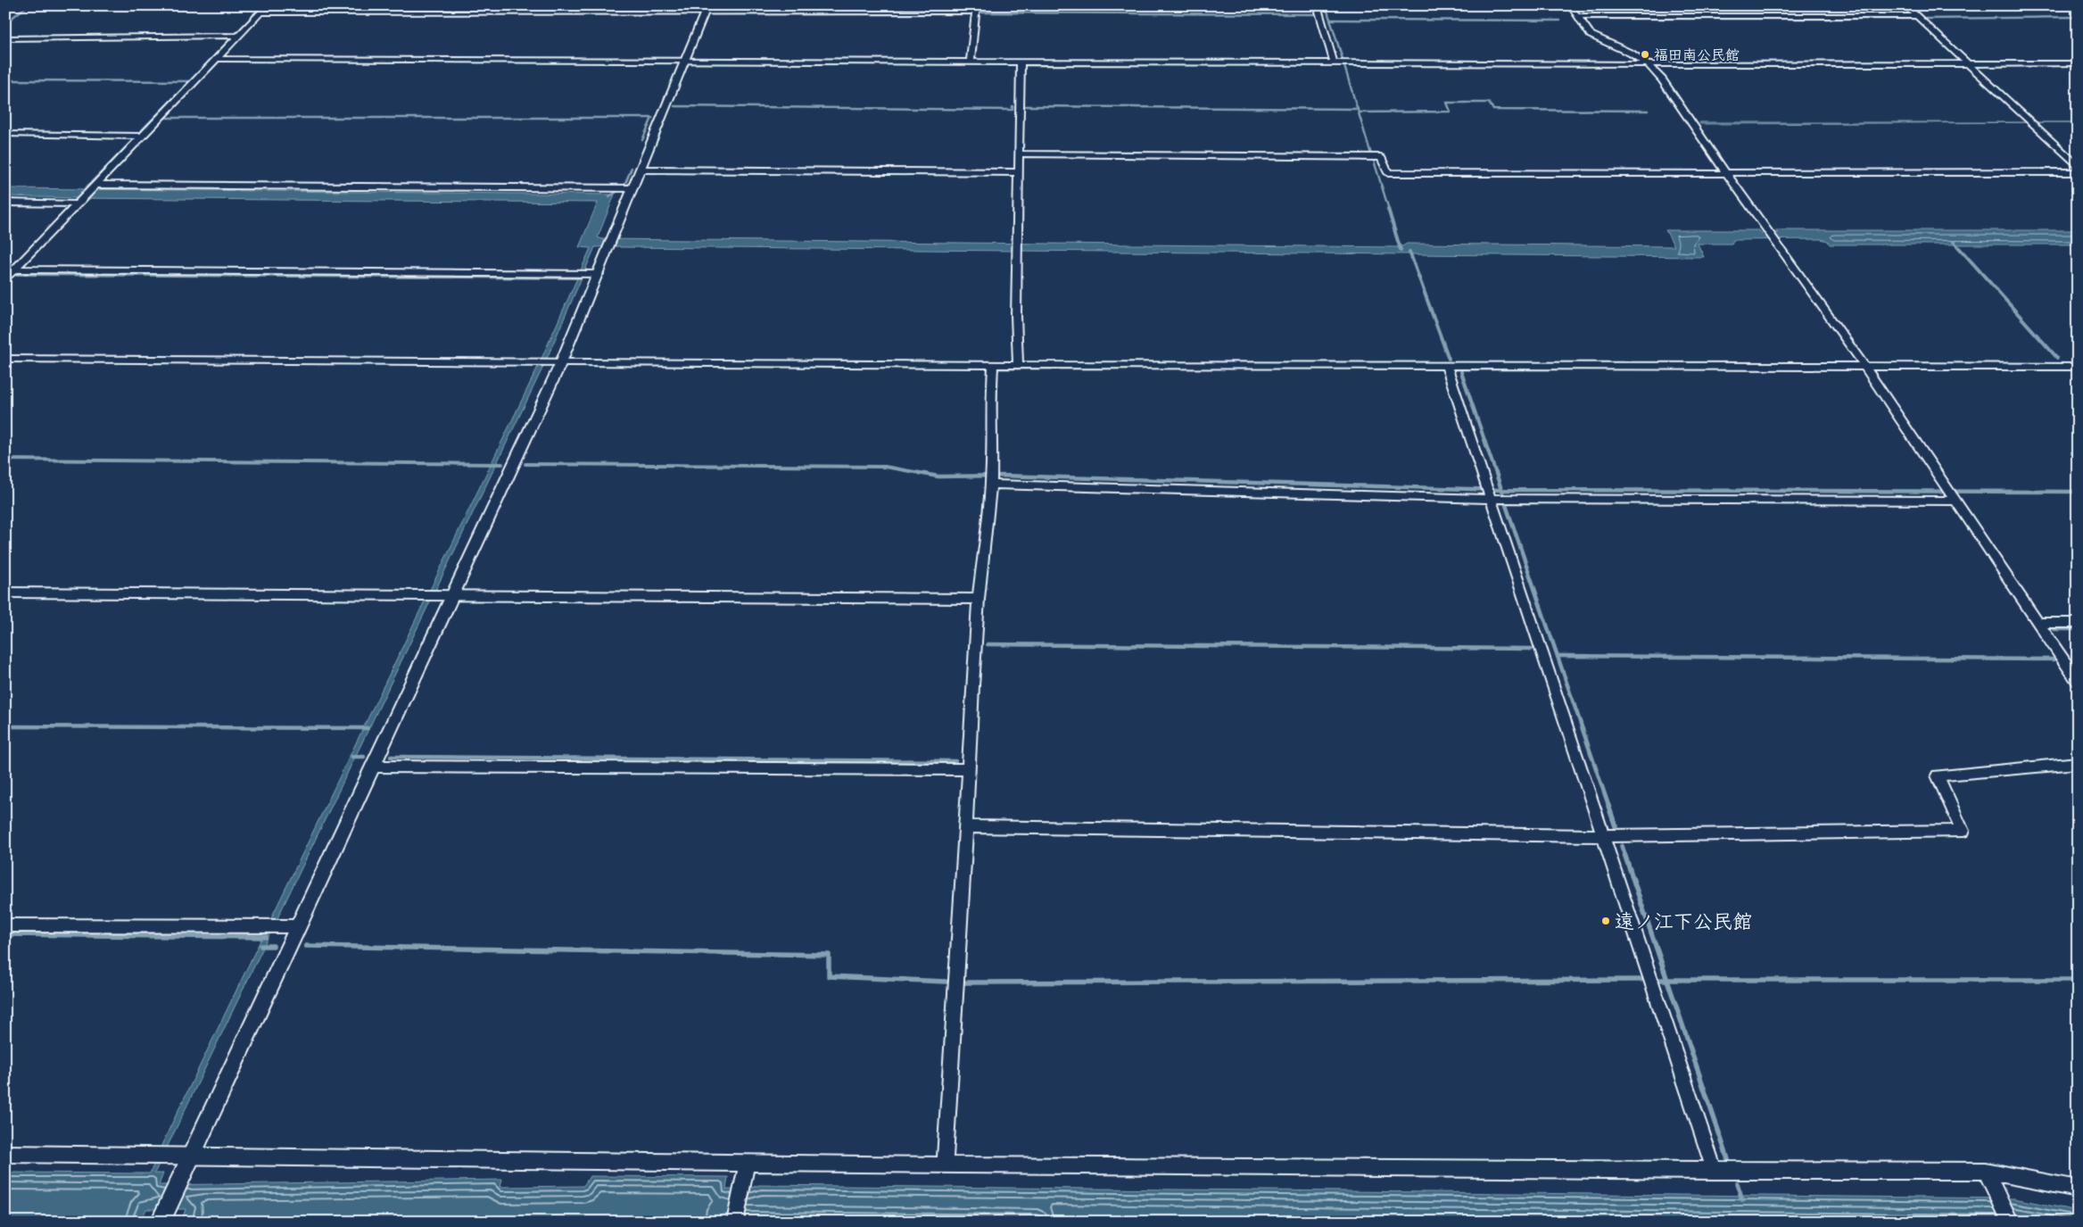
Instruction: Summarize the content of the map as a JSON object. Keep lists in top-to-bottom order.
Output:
{
  "places": ["福田南公民館", "遠ノ江下公民館"]
}
